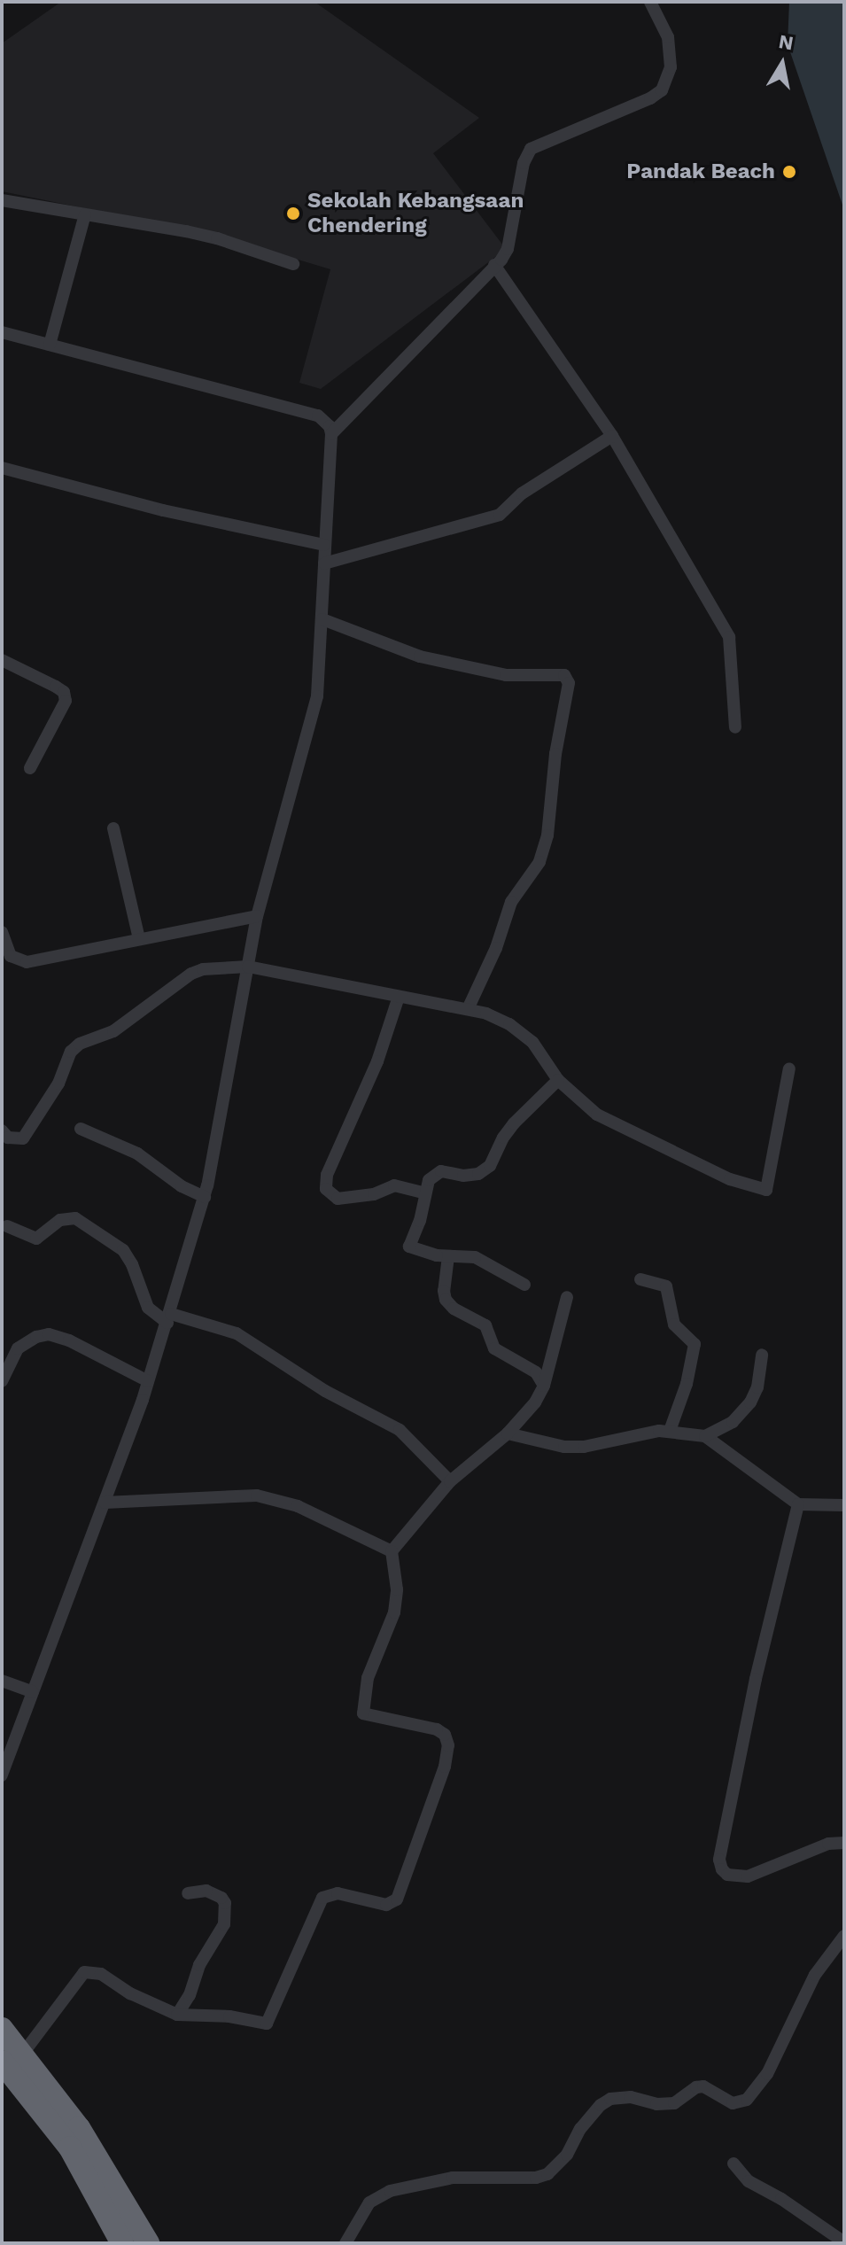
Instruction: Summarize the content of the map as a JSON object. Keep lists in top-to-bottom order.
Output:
{
  "places": ["Pandak Beach", "Sekolah Kebangsaan Chendering"],
  "north": "top"
}
